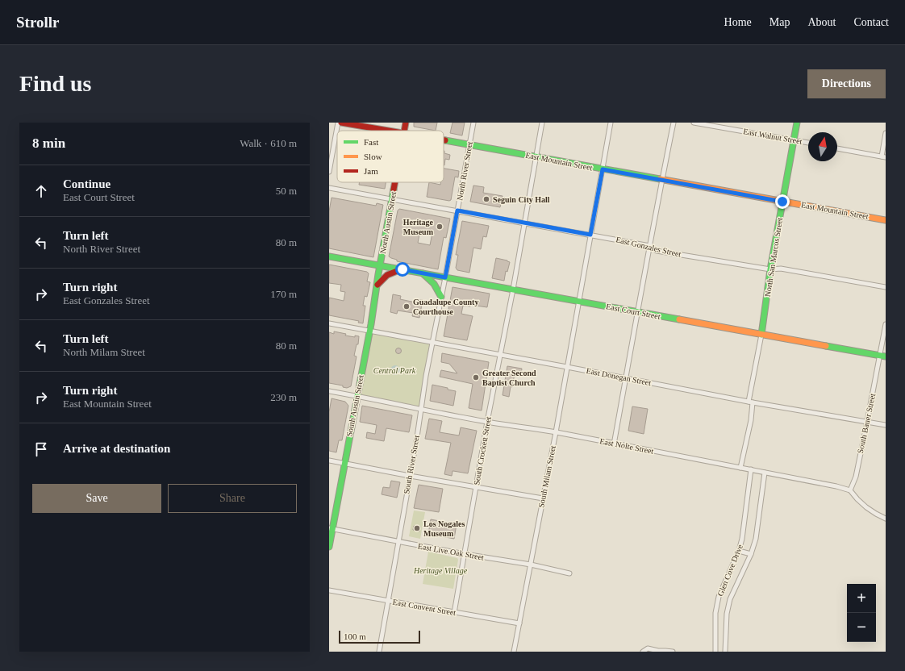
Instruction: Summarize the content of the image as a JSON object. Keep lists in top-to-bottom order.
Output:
{
  "streets": {
    "main road": [
      "East Mountain Street",
      "North Austin Street",
      "North San Marcos Street",
      "East Court Street",
      "South Austin Street"
    ],
    "street": [
      "East Walnut Street",
      "North River Street",
      "East Gonzales Street",
      "East Donegan Street",
      "South Bauer Street",
      "East Nolte Street",
      "South Crockett Street",
      "South River Street",
      "South Milam Street",
      "East Live Oak Street",
      "Glen Cove Drive",
      "East Convent Street"
    ]
  },
  "crossings": [
    ["East Walnut Street", "North San Marcos Street"],
    ["East Mountain Street", "North River Street"],
    ["East Mountain Street", "North San Marcos Street"],
    ["East Mountain Street", "South Crockett Street"],
    ["East Mountain Street", "South Milam Street"],
    ["North River Street", "East Gonzales Street"],
    ["North River Street", "East Court Street"],
    ["North River Street", "South River Street"],
    ["North Austin Street", "East Gonzales Street"],
    ["North Austin Street", "East Court Street"],
    ["North Austin Street", "South Austin Street"],
    ["East Gonzales Street", "North San Marcos Street"],
    ["East Gonzales Street", "South Crockett Street"],
    ["East Gonzales Street", "South Milam Street"],
    ["North San Marcos Street", "East Court Street"],
    ["East Court Street", "East Donegan Street"],
    ["East Court Street", "South Austin Street"],
    ["East Court Street", "South Bauer Street"],
    ["East Court Street", "South Crockett Street"],
    ["East Court Street", "South River Street"],
    ["East Court Street", "South Milam Street"],
    ["East Donegan Street", "South Austin Street"],
    ["East Donegan Street", "South Bauer Street"],
    ["East Donegan Street", "South Crockett Street"],
    ["East Donegan Street", "South River Street"],
    ["East Donegan Street", "South Milam Street"],
    ["South Austin Street", "East Nolte Street"],
    ["South Austin Street", "South River Street"],
    ["South Austin Street", "East Live Oak Street"],
    ["South Bauer Street", "East Nolte Street"],
    ["East Nolte Street", "South Crockett Street"],
    ["East Nolte Street", "South River Street"],
    ["East Nolte Street", "South Milam Street"],
    ["East Nolte Street", "Glen Cove Drive"],
    ["South Crockett Street", "East Live Oak Street"],
    ["South Crockett Street", "East Convent Street"],
    ["South River Street", "East Live Oak Street"],
    ["South River Street", "East Convent Street"],
    ["South Milam Street", "East Live Oak Street"],
    ["South Milam Street", "East Convent Street"]
  ],
  "parks": ["Central Park", "Heritage Village"],
  "places": [
    "Seguin City Hall",
    "Heritage Museum",
    "Guadalupe County Courthouse",
    "Greater Second Baptist Church",
    "Los Nogales Museum"
  ],
  "legend": ["Fast", "Slow", "Jam"],
  "scale_bar": "100 m",
  "north": "top",
  "page": {
    "header": "Strollr",
    "nav": [
      "Home",
      "Map",
      "About",
      "Contact"
    ],
    "buttons": [
      "Directions",
      ["Save", "Share"]
    ],
    "title": "Find us",
    "heading": ["8 min", "Walk · 610 m"],
    "list": [
      ["Continue", "East Court Street", "50 m"],
      ["Turn left", "North River Street", "80 m"],
      ["Turn right", "East Gonzales Street", "170 m"],
      ["Turn left", "North Milam Street", "80 m"],
      ["Turn right", "East Mountain Street", "230 m"],
      "Arrive at destination"
    ],
    "map_buttons": ["+", "−"],
    "scale": "100 m"
  }
}
